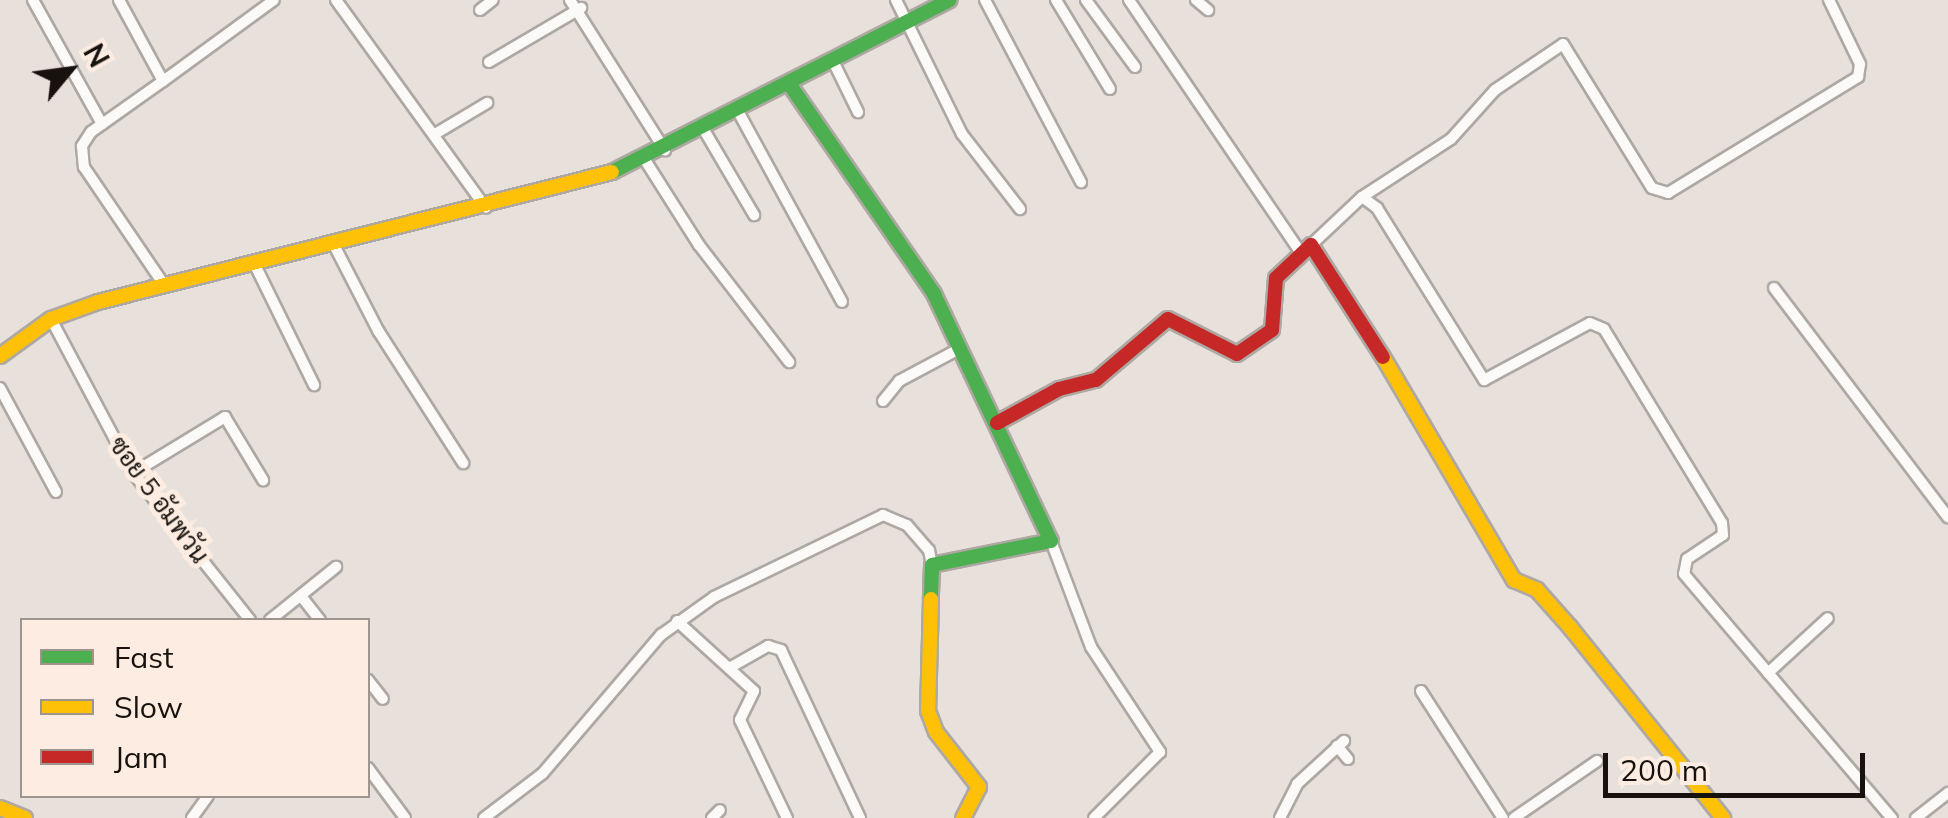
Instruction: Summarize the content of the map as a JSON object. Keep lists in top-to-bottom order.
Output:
{
  "streets": {
    "street": ["ซอย 5 อัมพวัน"]
  },
  "legend": ["Fast", "Slow", "Jam"],
  "scale_bar": "200 m",
  "north": "top right"
}
